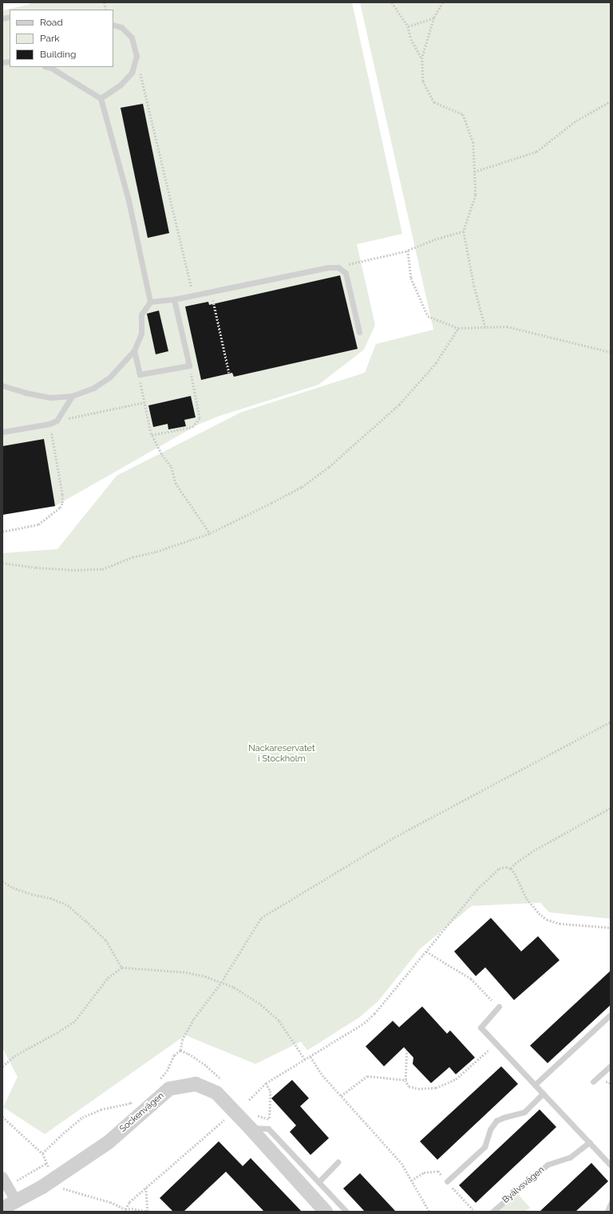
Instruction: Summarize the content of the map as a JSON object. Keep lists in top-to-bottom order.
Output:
{
  "streets": {
    "street": ["Sockenvägen"],
    "lane": ["Byälvsvägen"]
  },
  "parks": ["Nackareservatet i Stockholm"],
  "legend": ["Road", "Park", "Building"]
}
